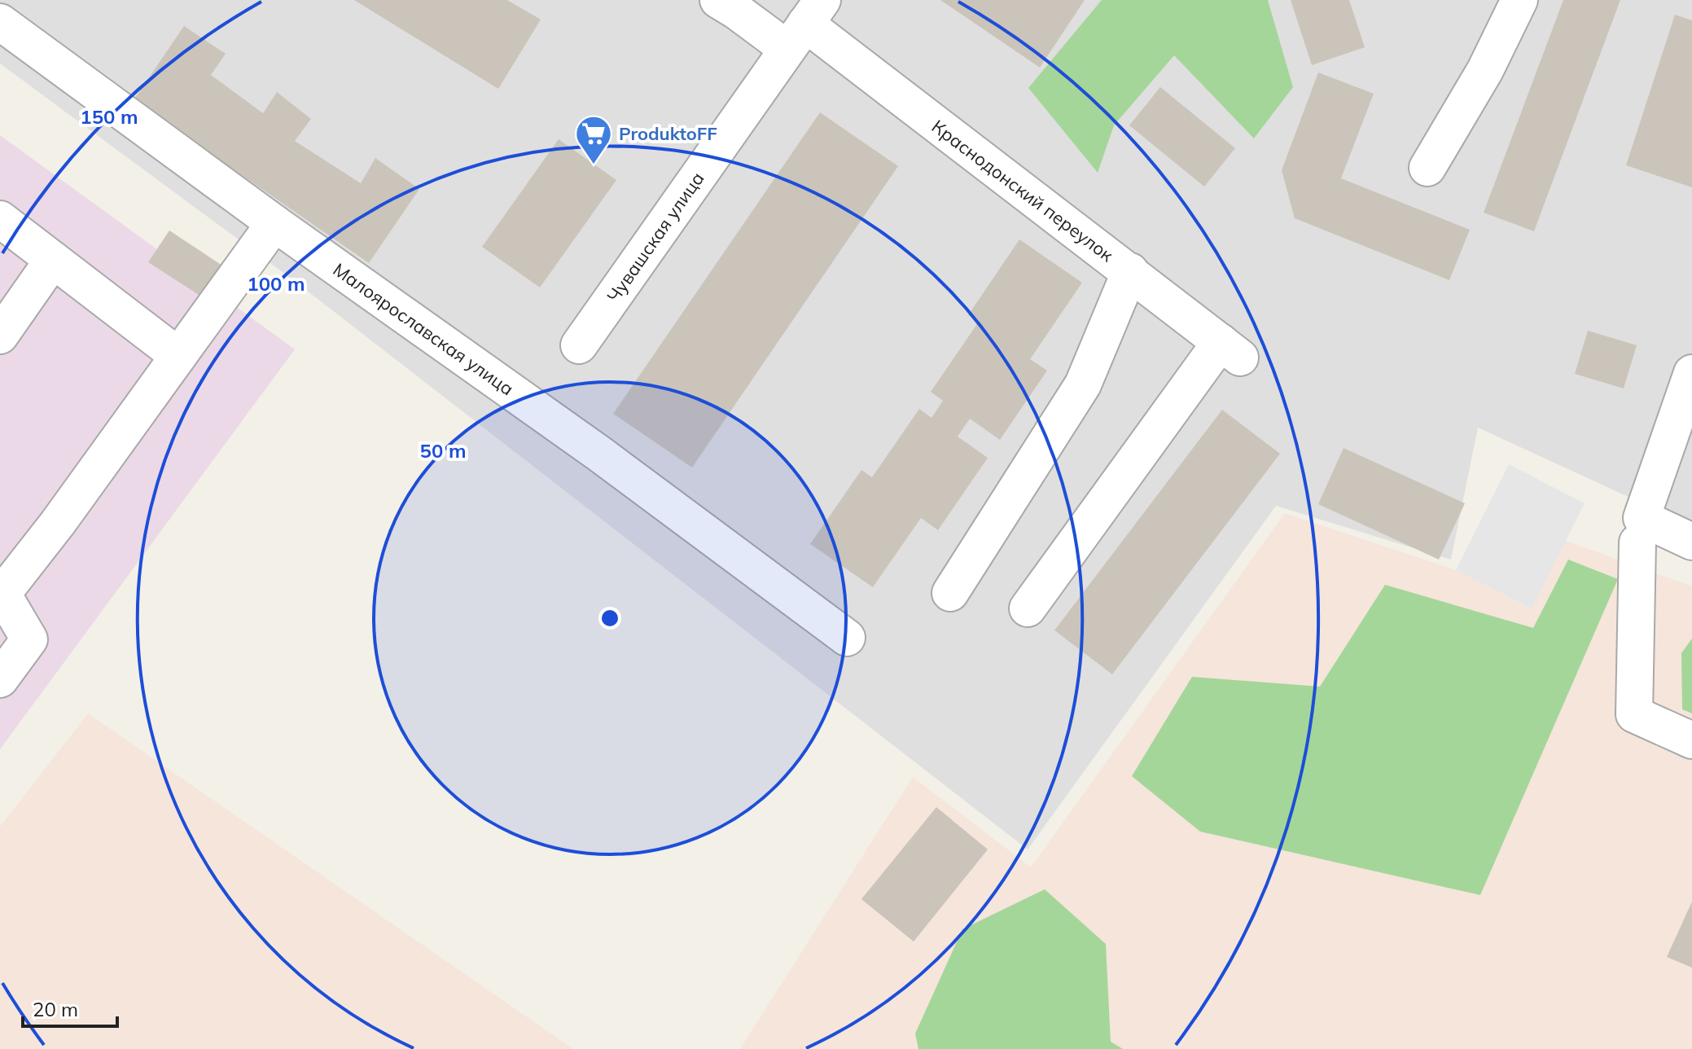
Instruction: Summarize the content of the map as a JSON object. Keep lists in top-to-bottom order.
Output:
{
  "streets": {
    "street": ["Краснодонский переулок", "Чувашская улица", "Малоярославская улица"]
  },
  "crossings": [
    ["Краснодонский переулок", "Чувашская улица"]
  ],
  "places": {
    "supermarket": ["ProduktoFF"]
  },
  "scale_bar": "20 m",
  "rings": ["150 m", "100 m", "50 m"]
}
